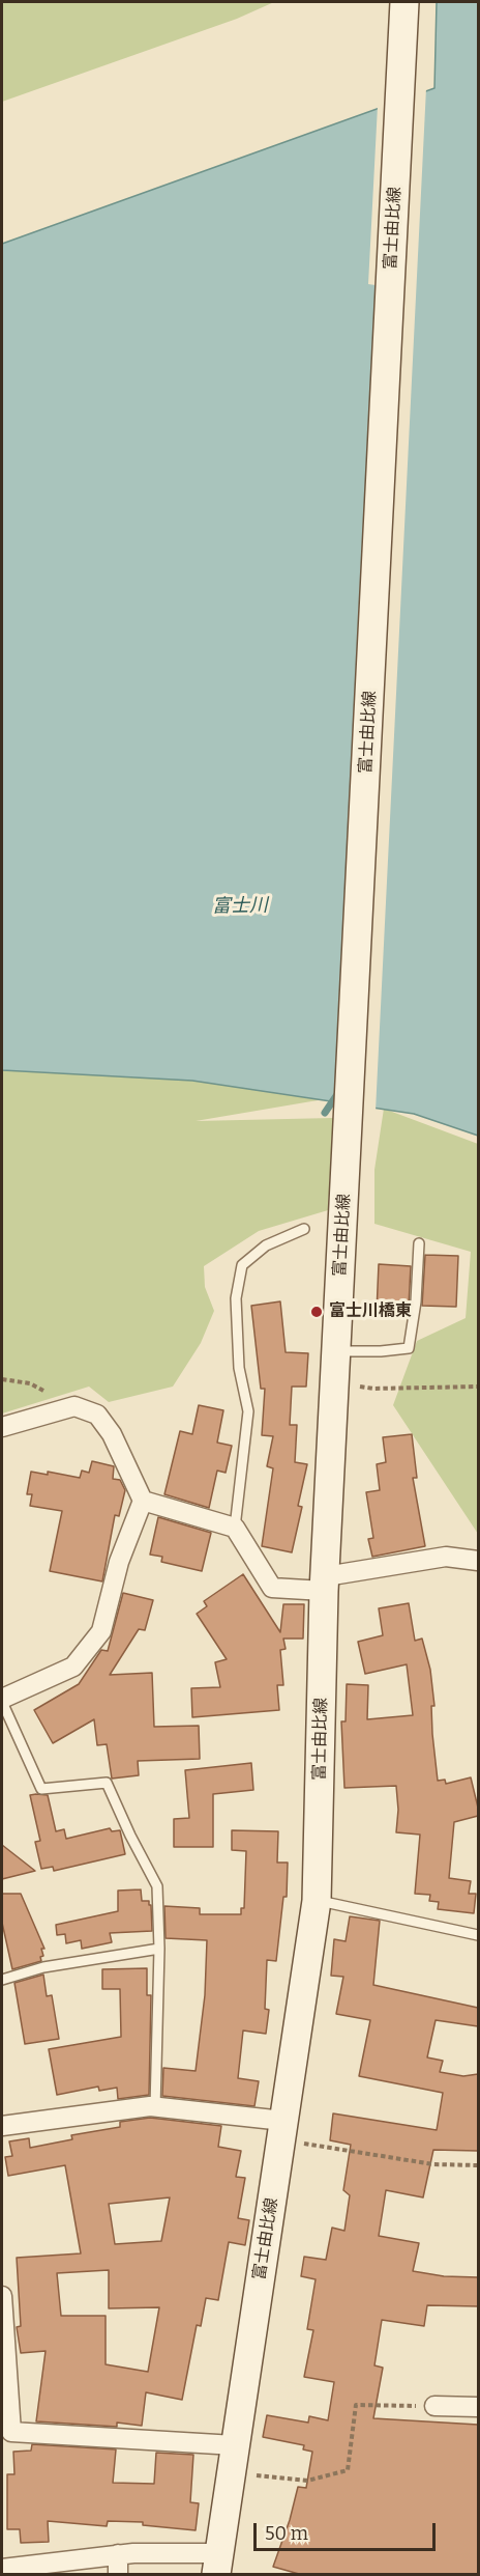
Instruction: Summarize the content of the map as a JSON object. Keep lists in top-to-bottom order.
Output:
{
  "streets": {
    "main road": ["富士由比線"]
  },
  "water": ["富士川"],
  "places": ["富士川橋東"],
  "scale_bar": "50 m"
}
